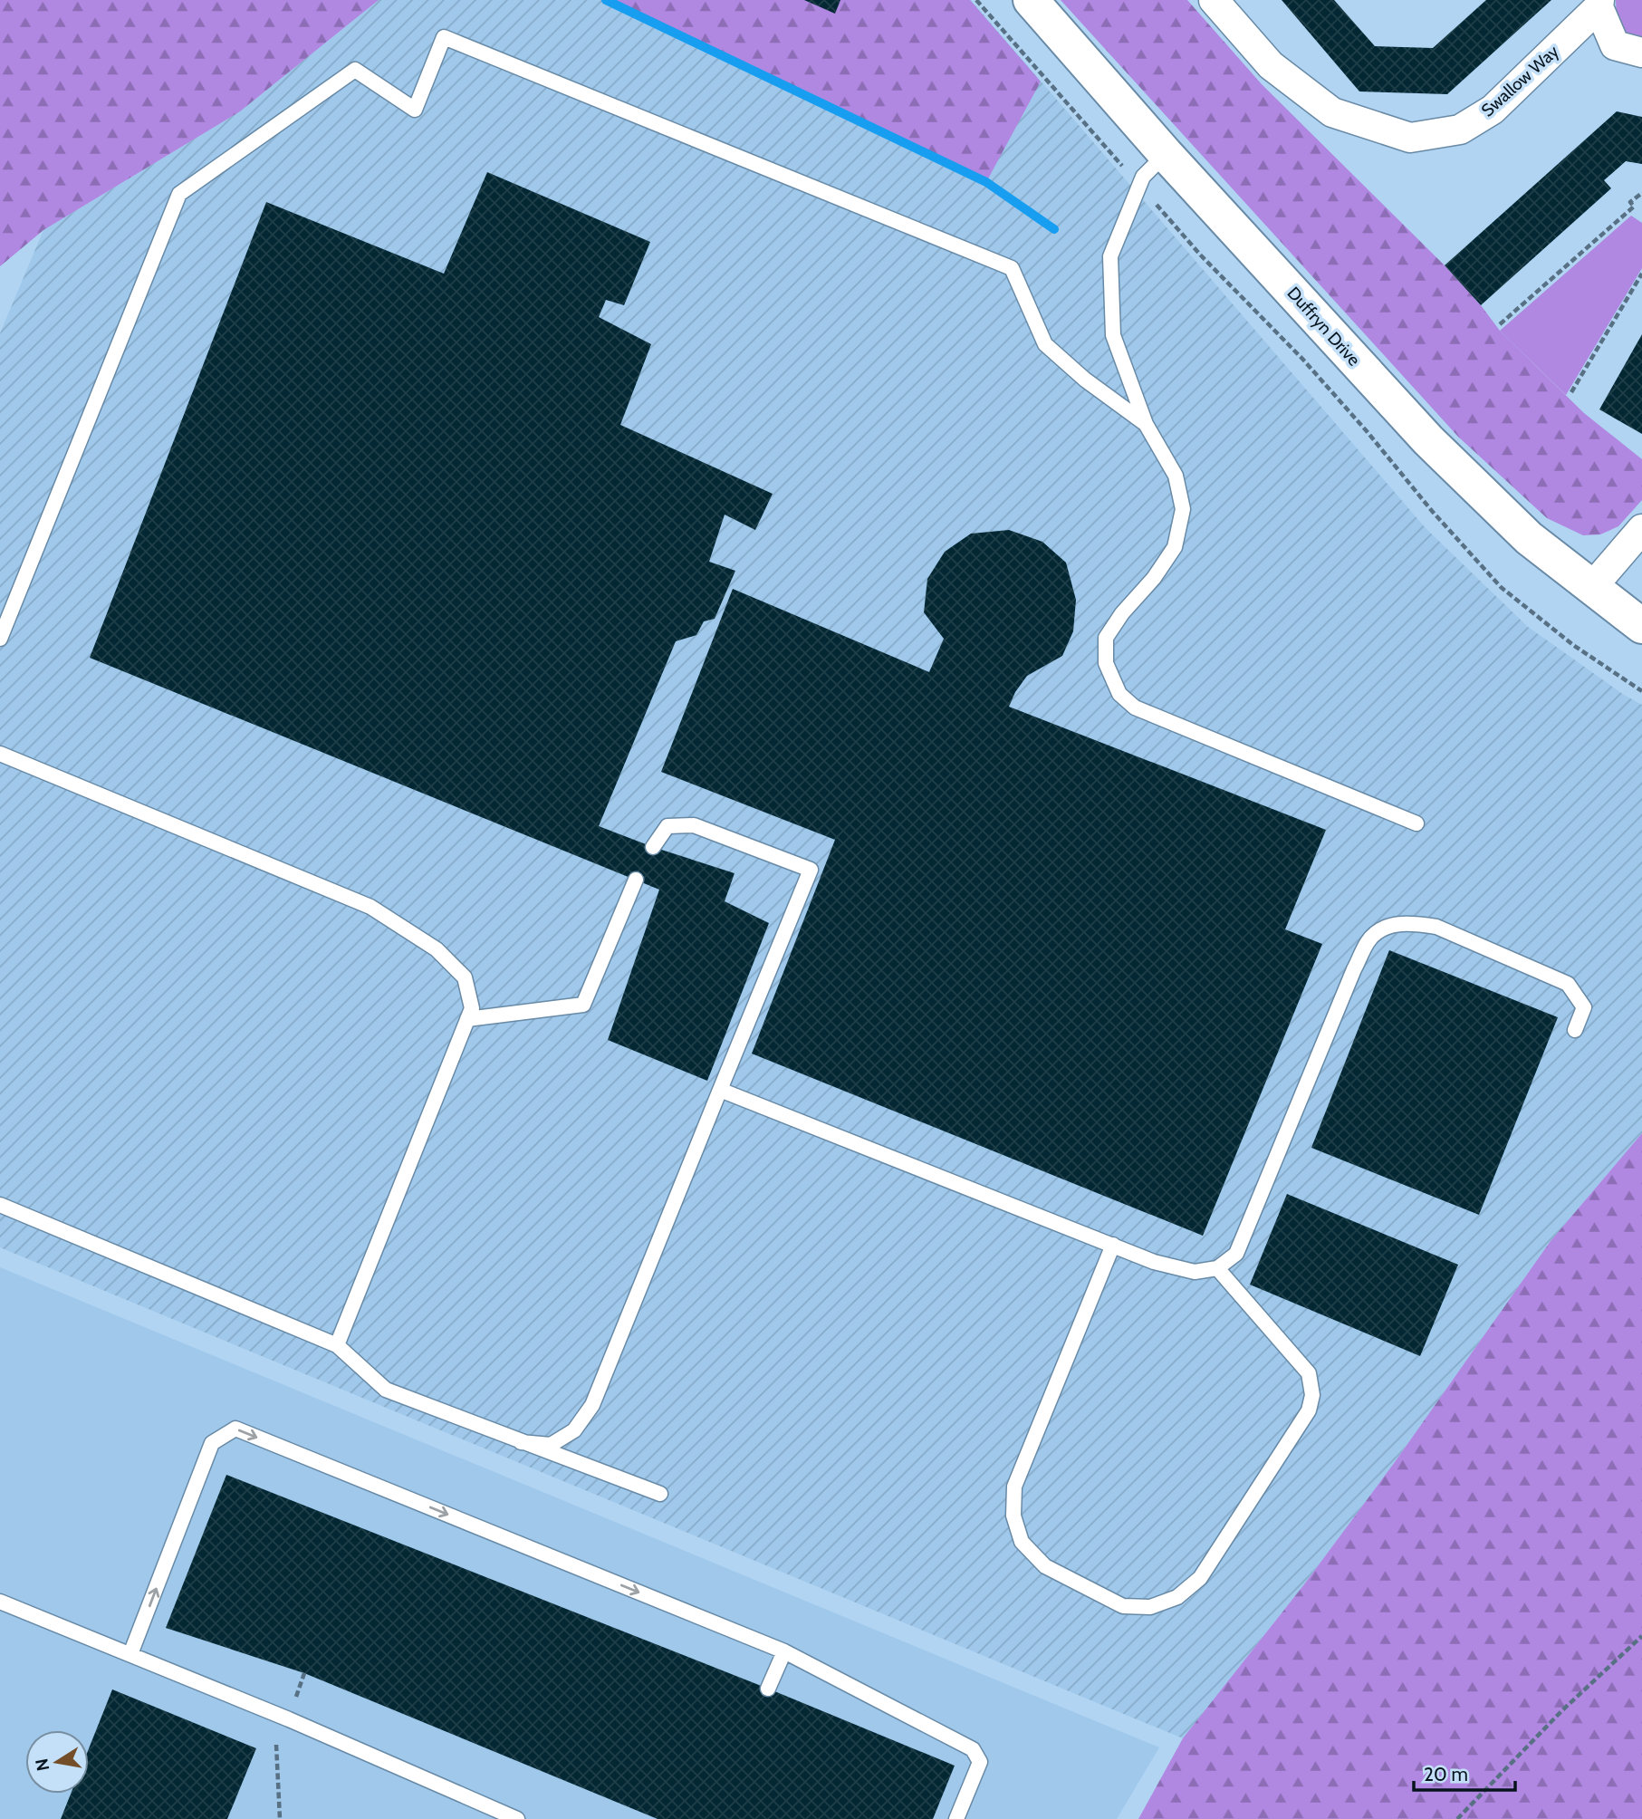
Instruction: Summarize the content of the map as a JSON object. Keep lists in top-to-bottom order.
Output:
{
  "streets": {
    "street": ["Swallow Way", "Duffryn Drive"]
  },
  "scale_bar": "20 m",
  "north": "left"
}
